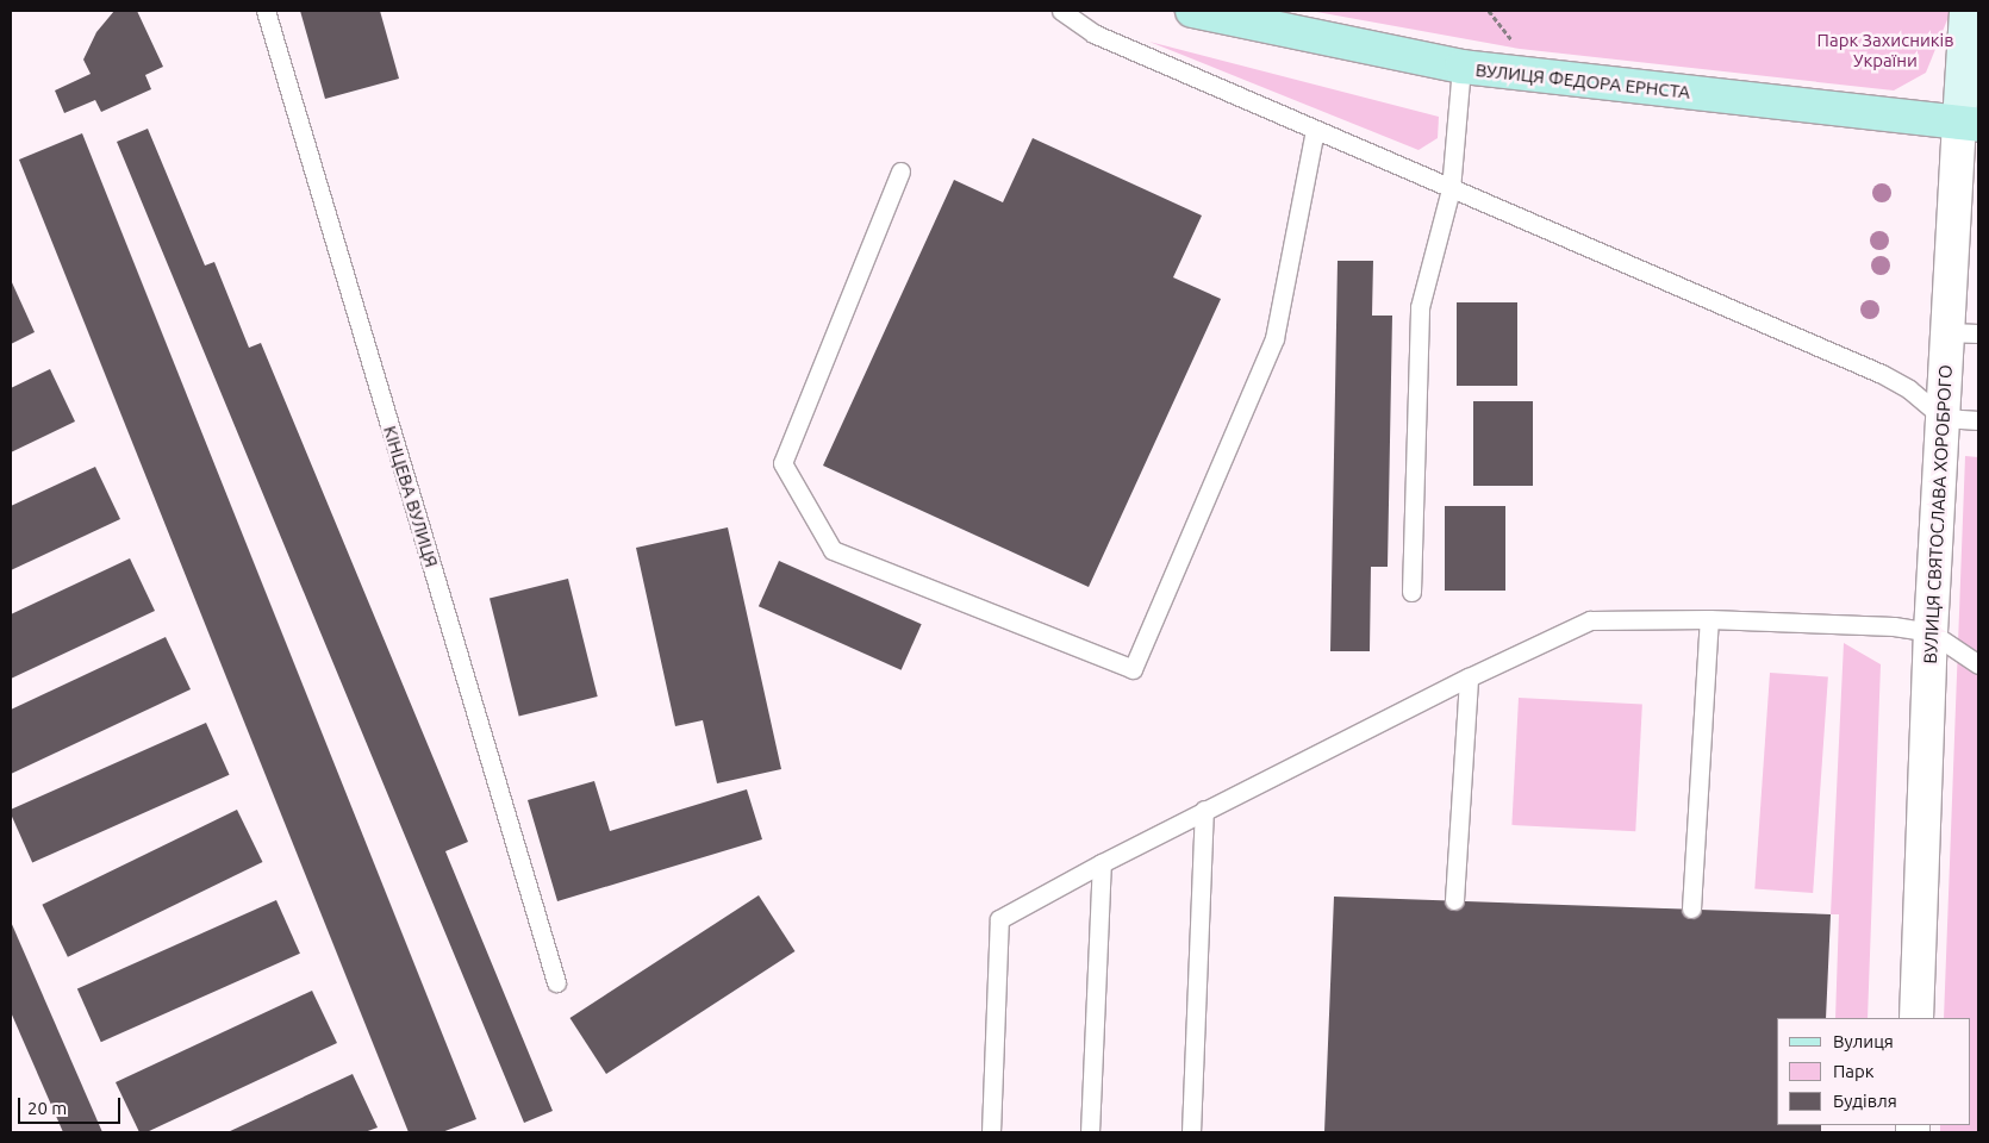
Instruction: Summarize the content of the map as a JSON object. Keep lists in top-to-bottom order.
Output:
{
  "streets": {
    "main road": ["ВУЛИЦЯ ФЕДОРА ЕРНСТА"],
    "street": ["ВУЛИЦЯ СВЯТОСЛАВА ХОРОБРОГО"],
    "lane": ["КІНЦЕВА ВУЛИЦЯ"]
  },
  "crossings": [
    ["ВУЛИЦЯ ФЕДОРА ЕРНСТА", "ВУЛИЦЯ СВЯТОСЛАВА ХОРОБРОГО"]
  ],
  "parks": ["Парк Захисників України"],
  "legend": ["Вулиця", "Парк", "Будівля"],
  "scale_bar": "20 m"
}
